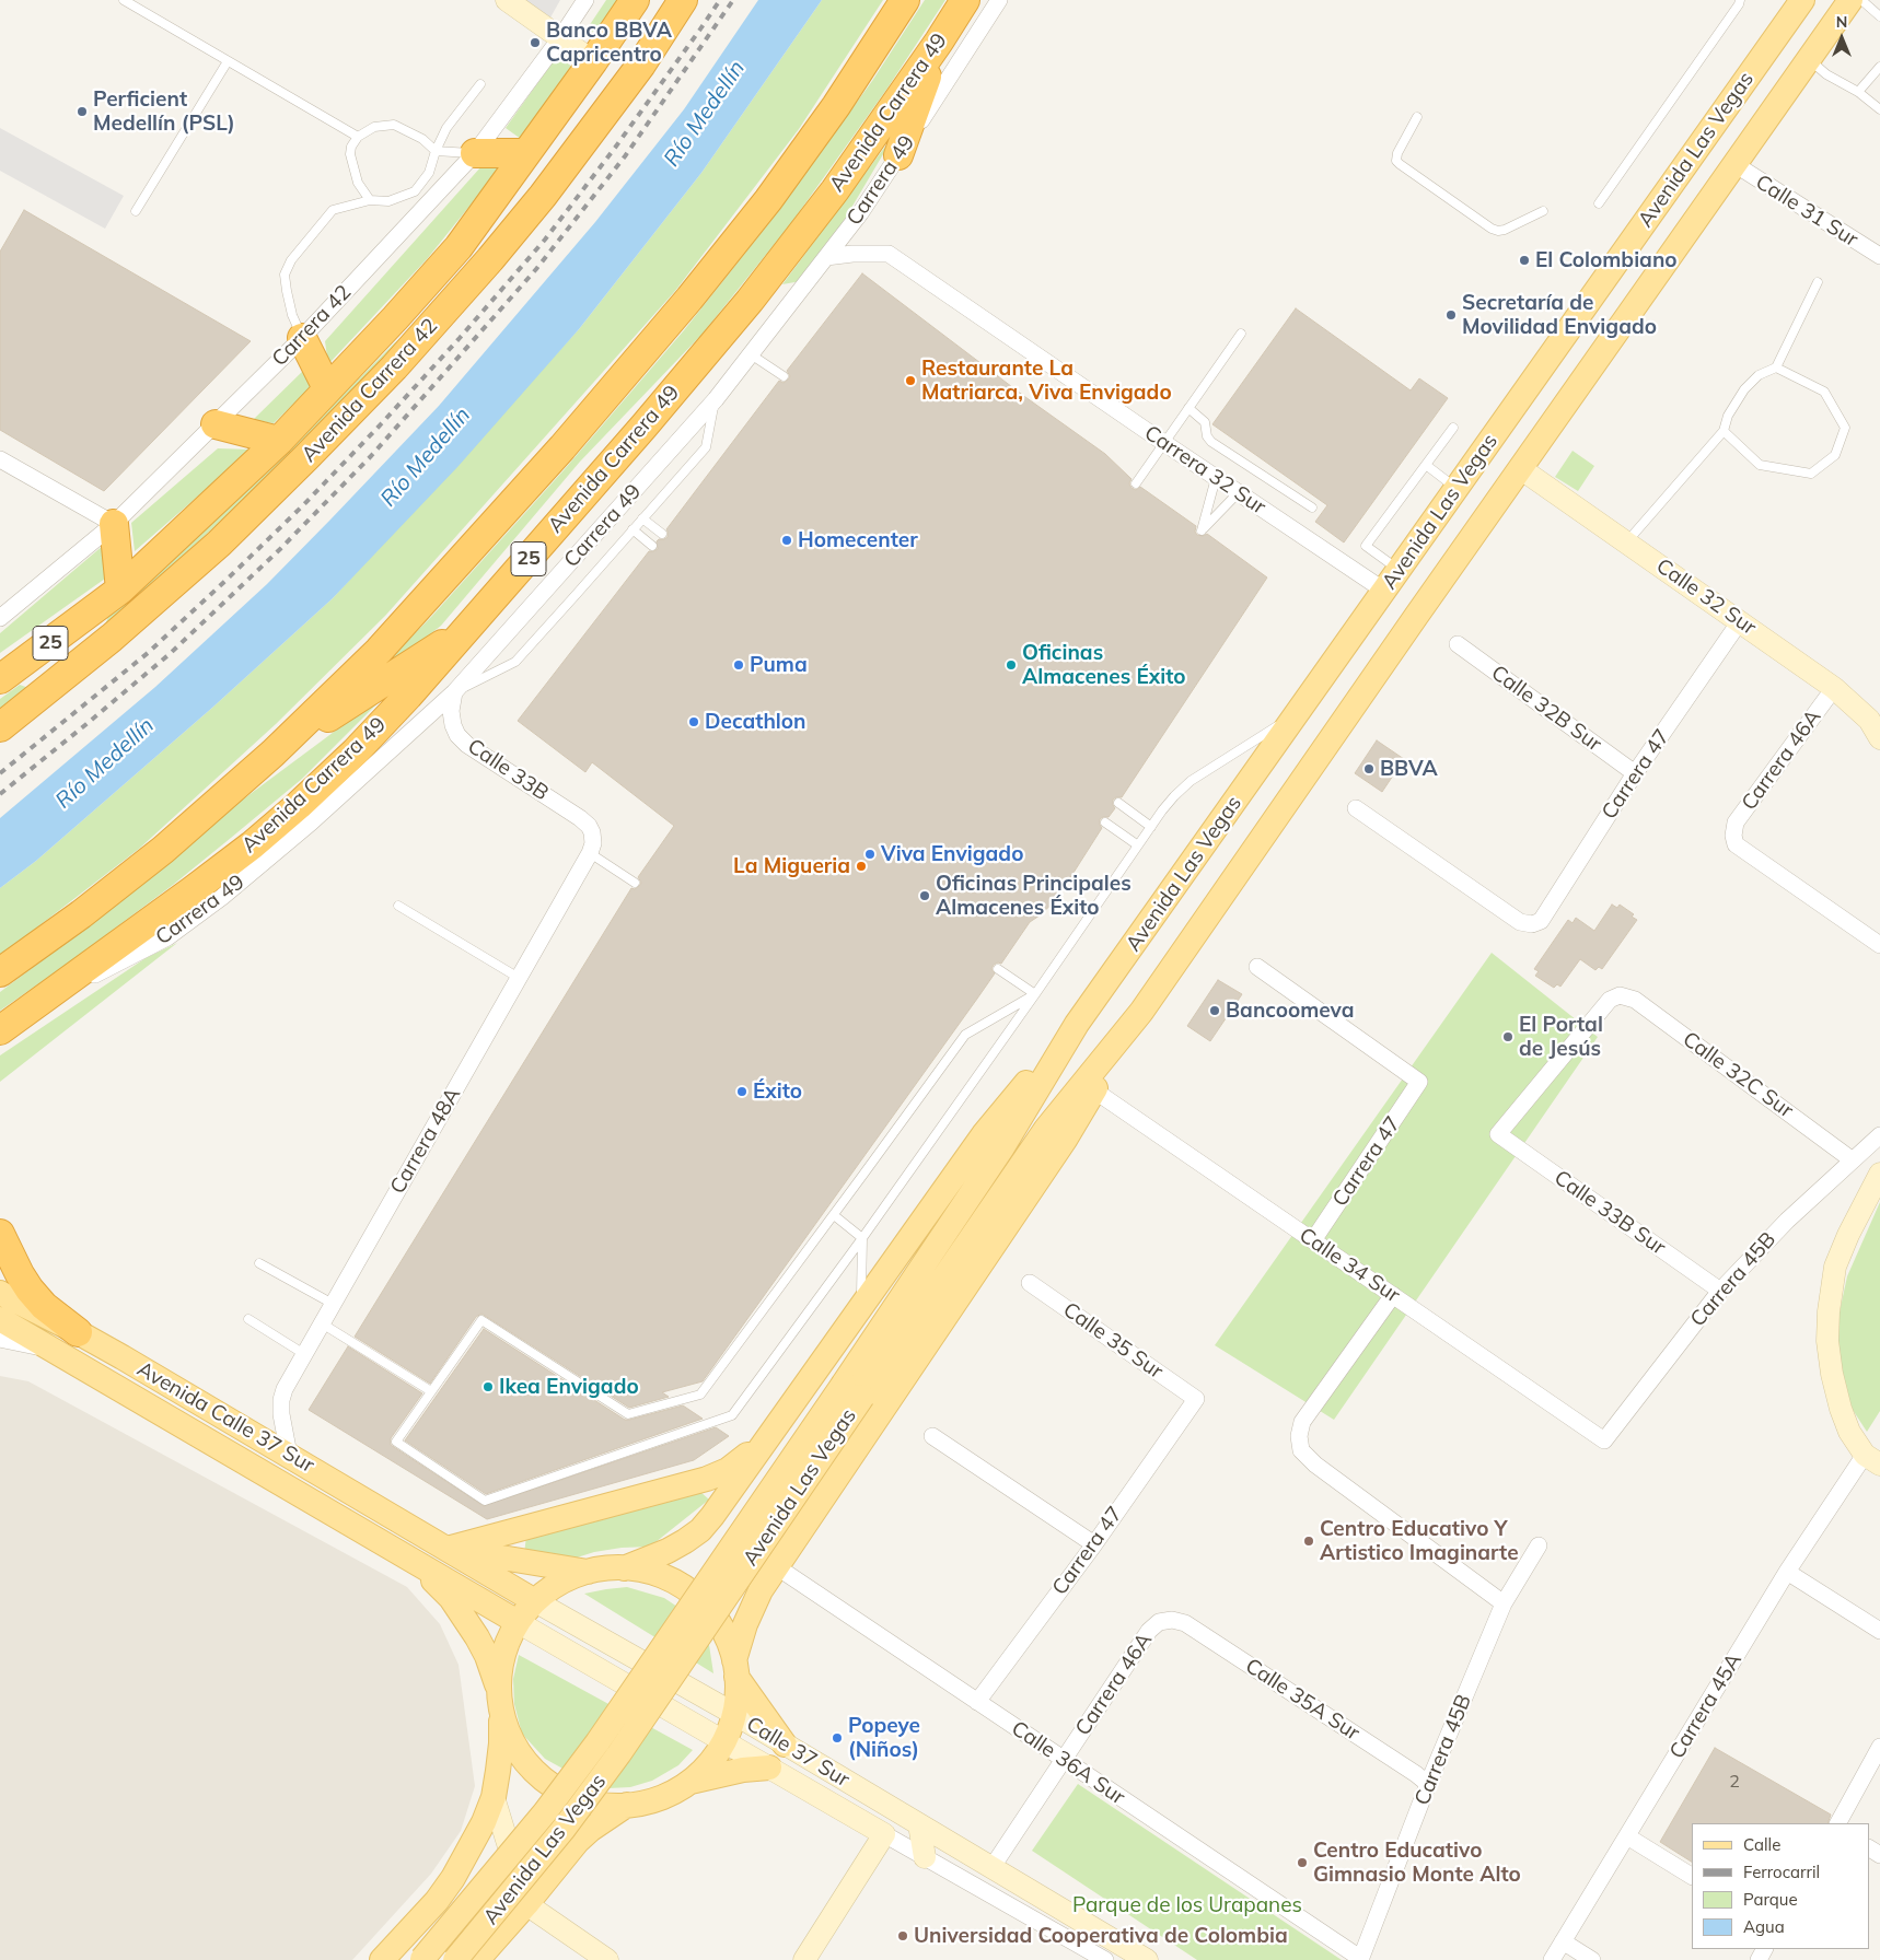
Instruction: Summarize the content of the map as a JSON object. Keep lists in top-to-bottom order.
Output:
{
  "streets": {
    "highway": ["Avenida Carrera 49", "Avenida Carrera 42", "25"],
    "main road": ["Avenida Las Vegas", "Avenida Calle 37 Sur", "Calle 37 Sur"],
    "street": [
      "Carrera 49",
      "Calle 31 Sur",
      "Carrera 42",
      "Carrera 32 Sur",
      "Calle 32 Sur",
      "Calle 32B Sur",
      "Carrera 46A",
      "Calle 33B",
      "Carrera 47",
      "Calle 32C Sur",
      "Carrera 48A",
      "Calle 33B Sur",
      "Calle 34 Sur",
      "Carrera 45B",
      "Calle 35 Sur",
      "Calle 35A Sur",
      "Carrera 45A",
      "Calle 36A Sur"
    ]
  },
  "crossings": [
    ["Avenida Carrera 49", "Carrera 49"],
    ["Avenida Las Vegas", "Calle 31 Sur"],
    ["Avenida Las Vegas", "Carrera 32 Sur"],
    ["Avenida Las Vegas", "Calle 32 Sur"],
    ["Avenida Las Vegas", "Calle 34 Sur"],
    ["Avenida Las Vegas", "Calle 36A Sur"],
    ["Carrera 49", "Carrera 32 Sur"],
    ["Carrera 49", "Calle 33B"],
    ["Calle 32 Sur", "Carrera 46A"],
    ["Calle 32 Sur", "Carrera 47"],
    ["Calle 32B Sur", "Carrera 47"],
    ["Carrera 46A", "Calle 35A Sur"],
    ["Carrera 46A", "Calle 37 Sur"],
    ["Carrera 46A", "Calle 36A Sur"],
    ["Calle 33B", "Carrera 48A"],
    ["Carrera 47", "Calle 34 Sur"],
    ["Carrera 47", "Calle 35 Sur"],
    ["Carrera 47", "Calle 36A Sur"],
    ["Calle 32C Sur", "Calle 33B Sur"],
    ["Calle 32C Sur", "Carrera 45B"],
    ["Carrera 48A", "Avenida Calle 37 Sur"],
    ["Calle 33B Sur", "Carrera 45B"],
    ["Calle 34 Sur", "Carrera 45B"],
    ["Carrera 45B", "Calle 35A Sur"],
    ["Carrera 45B", "Calle 36A Sur"],
    ["Avenida Calle 37 Sur", "Calle 37 Sur"]
  ],
  "water": ["Río Medellín"],
  "parks": ["Parque de los Urapanes"],
  "places": [
    "Banco BBVA Capricentro",
    "Perficient Medellín (PSL)",
    "El Colombiano",
    "Secretaría de Movilidad Envigado",
    "Restaurante La Matriarca, Viva Envigado",
    "Homecenter",
    "Puma",
    "Oficinas Almacenes Éxito",
    "Decathlon",
    "BBVA",
    "Viva Envigado",
    "La Migueria",
    "Oficinas Principales Almacenes Éxito",
    "Bancoomeva",
    "El Portal de Jesús",
    "Éxito",
    "Ikea Envigado",
    "Centro Educativo Y Artistico Imaginarte",
    "Popeye (Niños)",
    "Centro Educativo Gimnasio Monte Alto",
    "Universidad Cooperativa de Colombia"
  ],
  "house_numbers": ["2"],
  "legend": [
    "Calle",
    "Ferrocarril",
    "Parque",
    "Agua"
  ],
  "north": "top"
}
